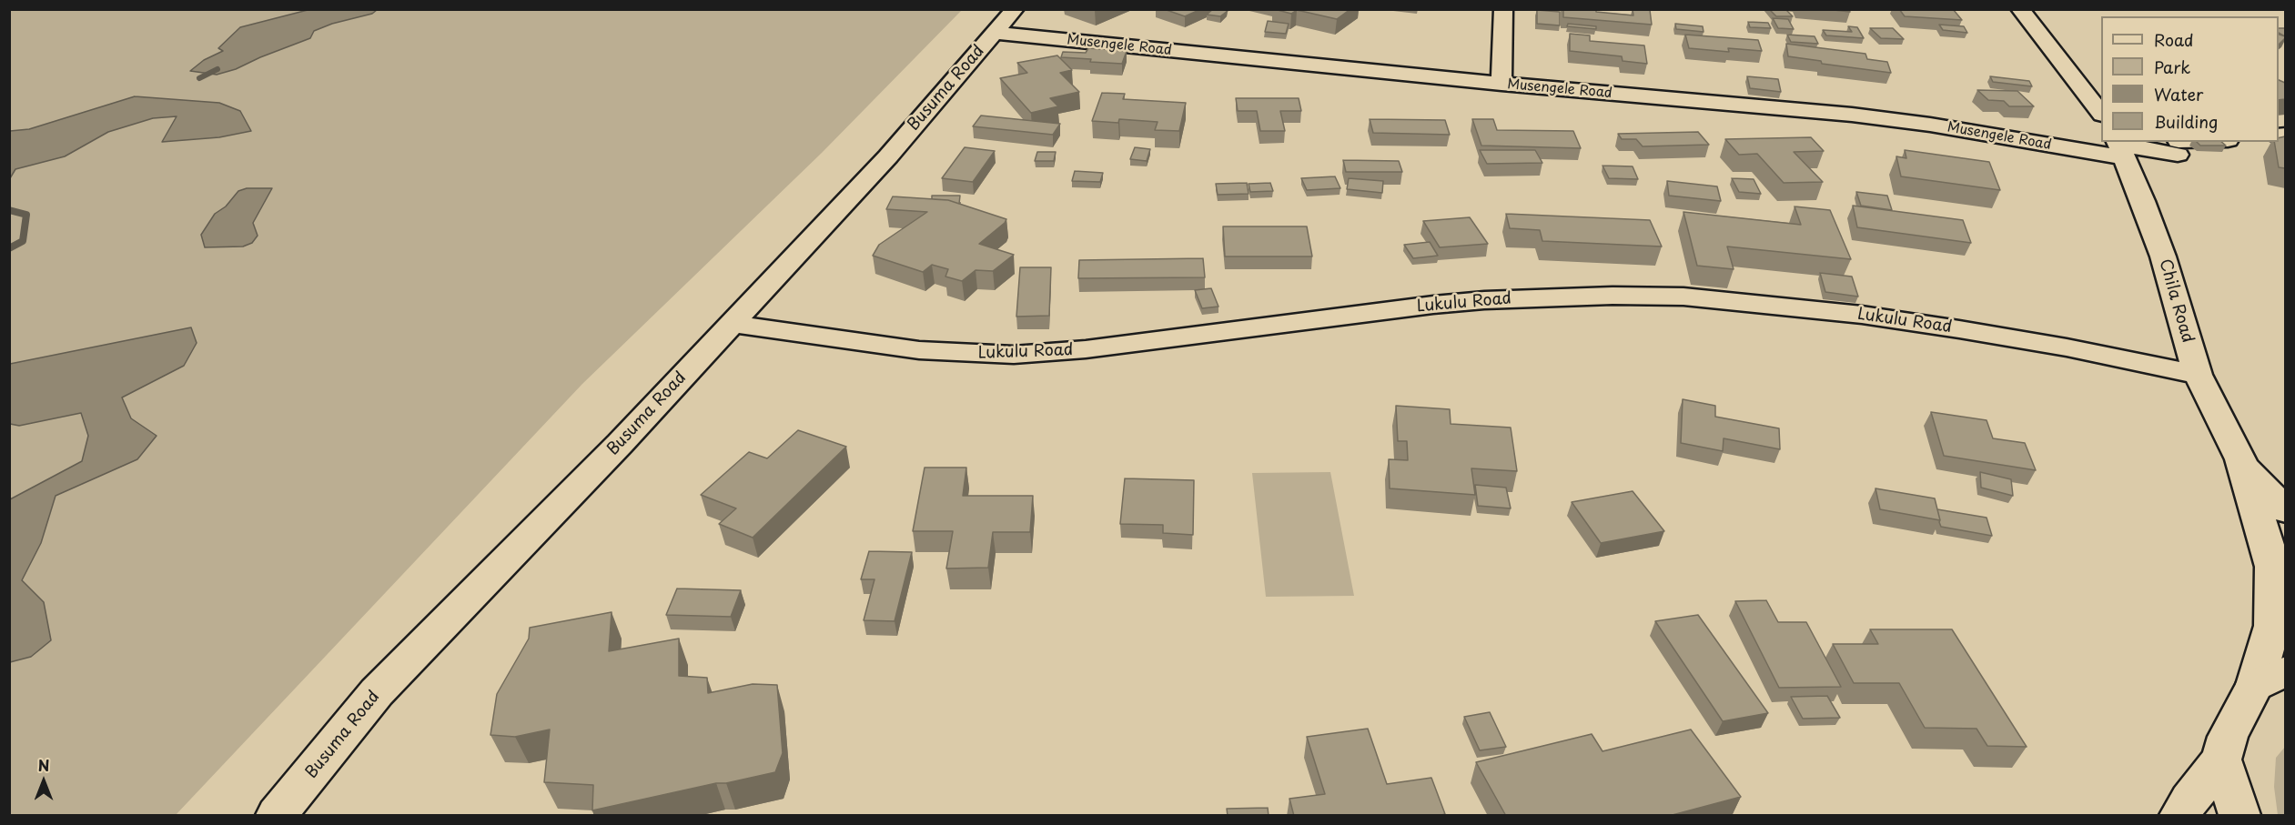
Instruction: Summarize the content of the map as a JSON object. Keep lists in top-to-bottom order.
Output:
{
  "streets": {
    "street": [
      "Musengele Road",
      "Busuma Road",
      "Chila Road",
      "Lukulu Road"
    ]
  },
  "crossings": [
    ["Musengele Road", "Busuma Road"],
    ["Musengele Road", "Chila Road"],
    ["Busuma Road", "Lukulu Road"],
    ["Chila Road", "Lukulu Road"]
  ],
  "legend": [
    "Road",
    "Park",
    "Water",
    "Building"
  ],
  "north": "top"
}
